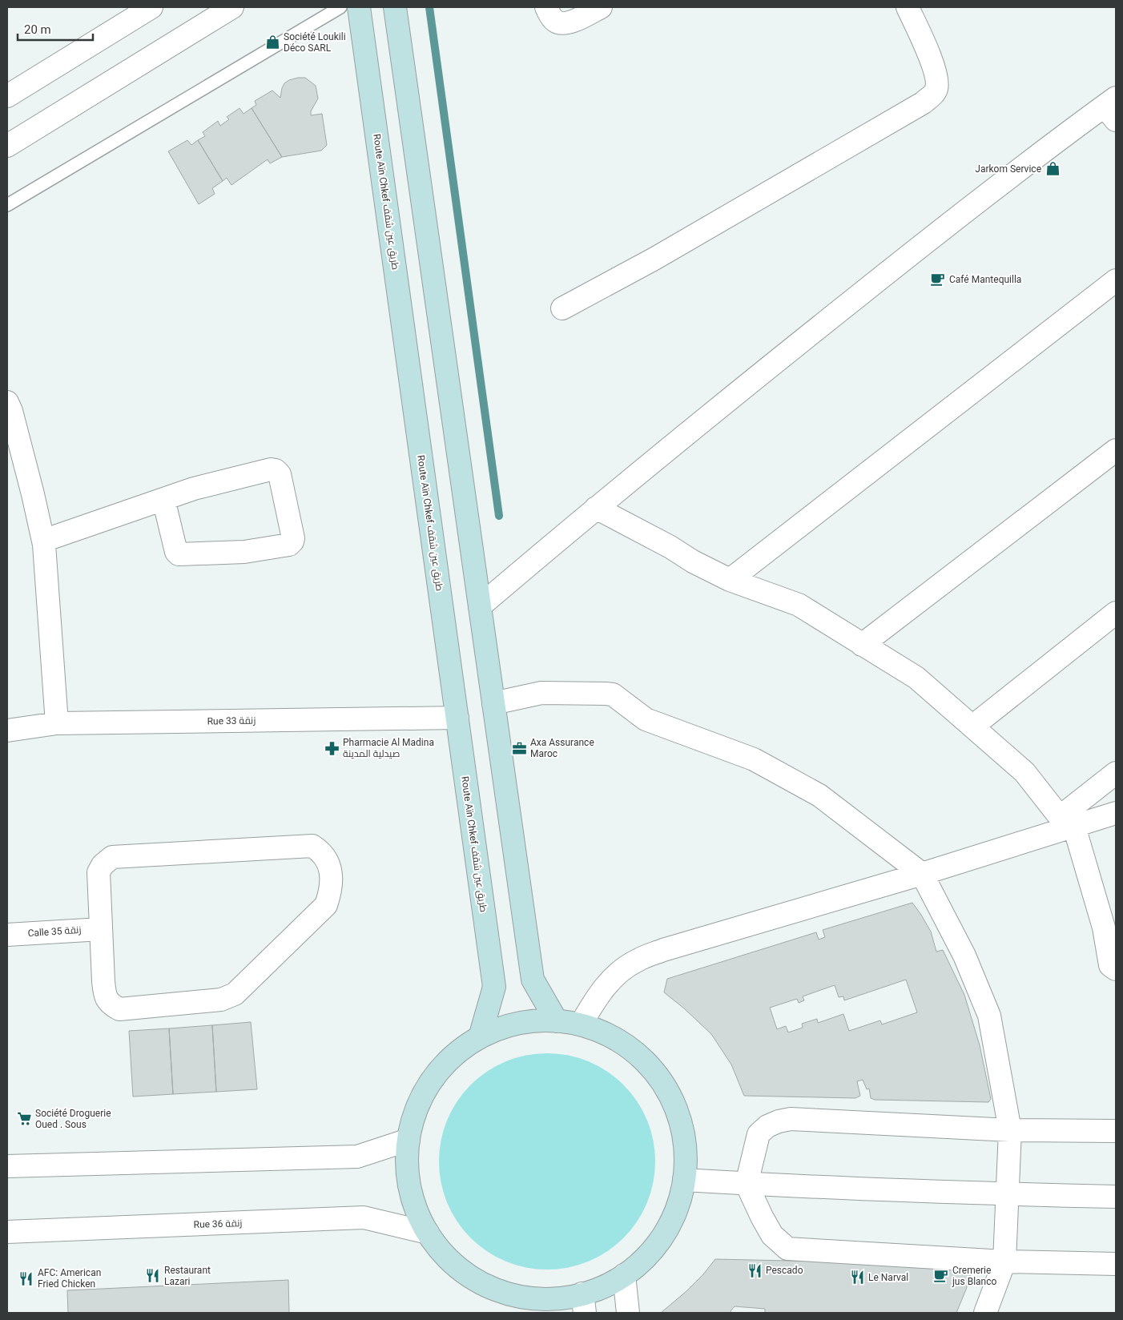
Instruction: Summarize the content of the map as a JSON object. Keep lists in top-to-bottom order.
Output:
{
  "streets": {
    "main road": ["Route Aïn Chkef طريق عين شقف"],
    "street": ["Rue 33 زنقة", "Calle 35 زنقة", "Rue 36 زنقة"]
  },
  "crossings": [
    ["Route Aïn Chkef طريق عين شقف", "Rue 33 زنقة"]
  ],
  "places": {
    "shop": ["Société Loukili Déco SARL", "Jarkom Service"],
    "cafe": ["Café Mantequilla", "Cremerie jus Blanco"],
    "pharmacy": ["Pharmacie Al Madina صيدلية المدينة"],
    "office": ["Axa Assurance Maroc"],
    "supermarket": ["Société Droguerie Oued . Sous"],
    "restaurant": [
      "Pescado",
      "Restaurant Lazari",
      "Le Narval",
      "AFC: American Fried Chicken"
    ]
  },
  "scale_bar": "20 m"
}
